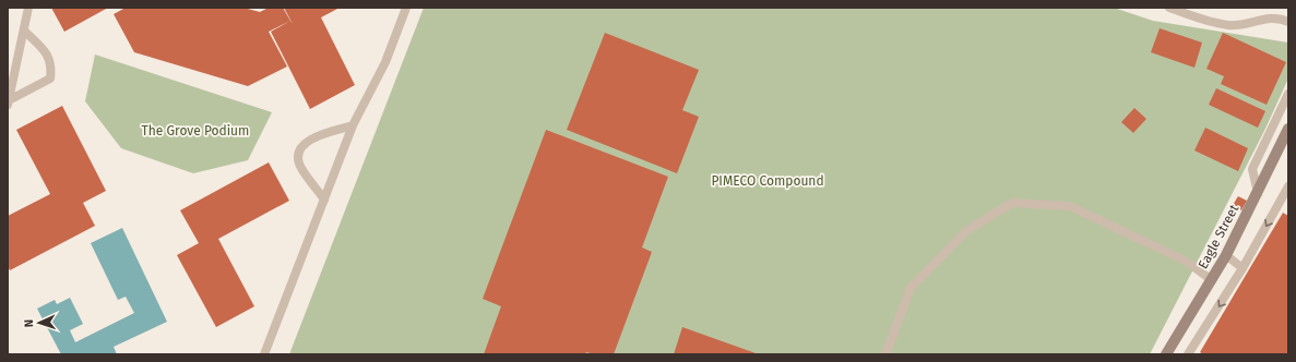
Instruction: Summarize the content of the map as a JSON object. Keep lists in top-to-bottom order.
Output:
{
  "streets": {
    "main road": ["Eagle Street"]
  },
  "parks": ["The Grove Podium", "PIMECO Compound"],
  "north": "left"
}
